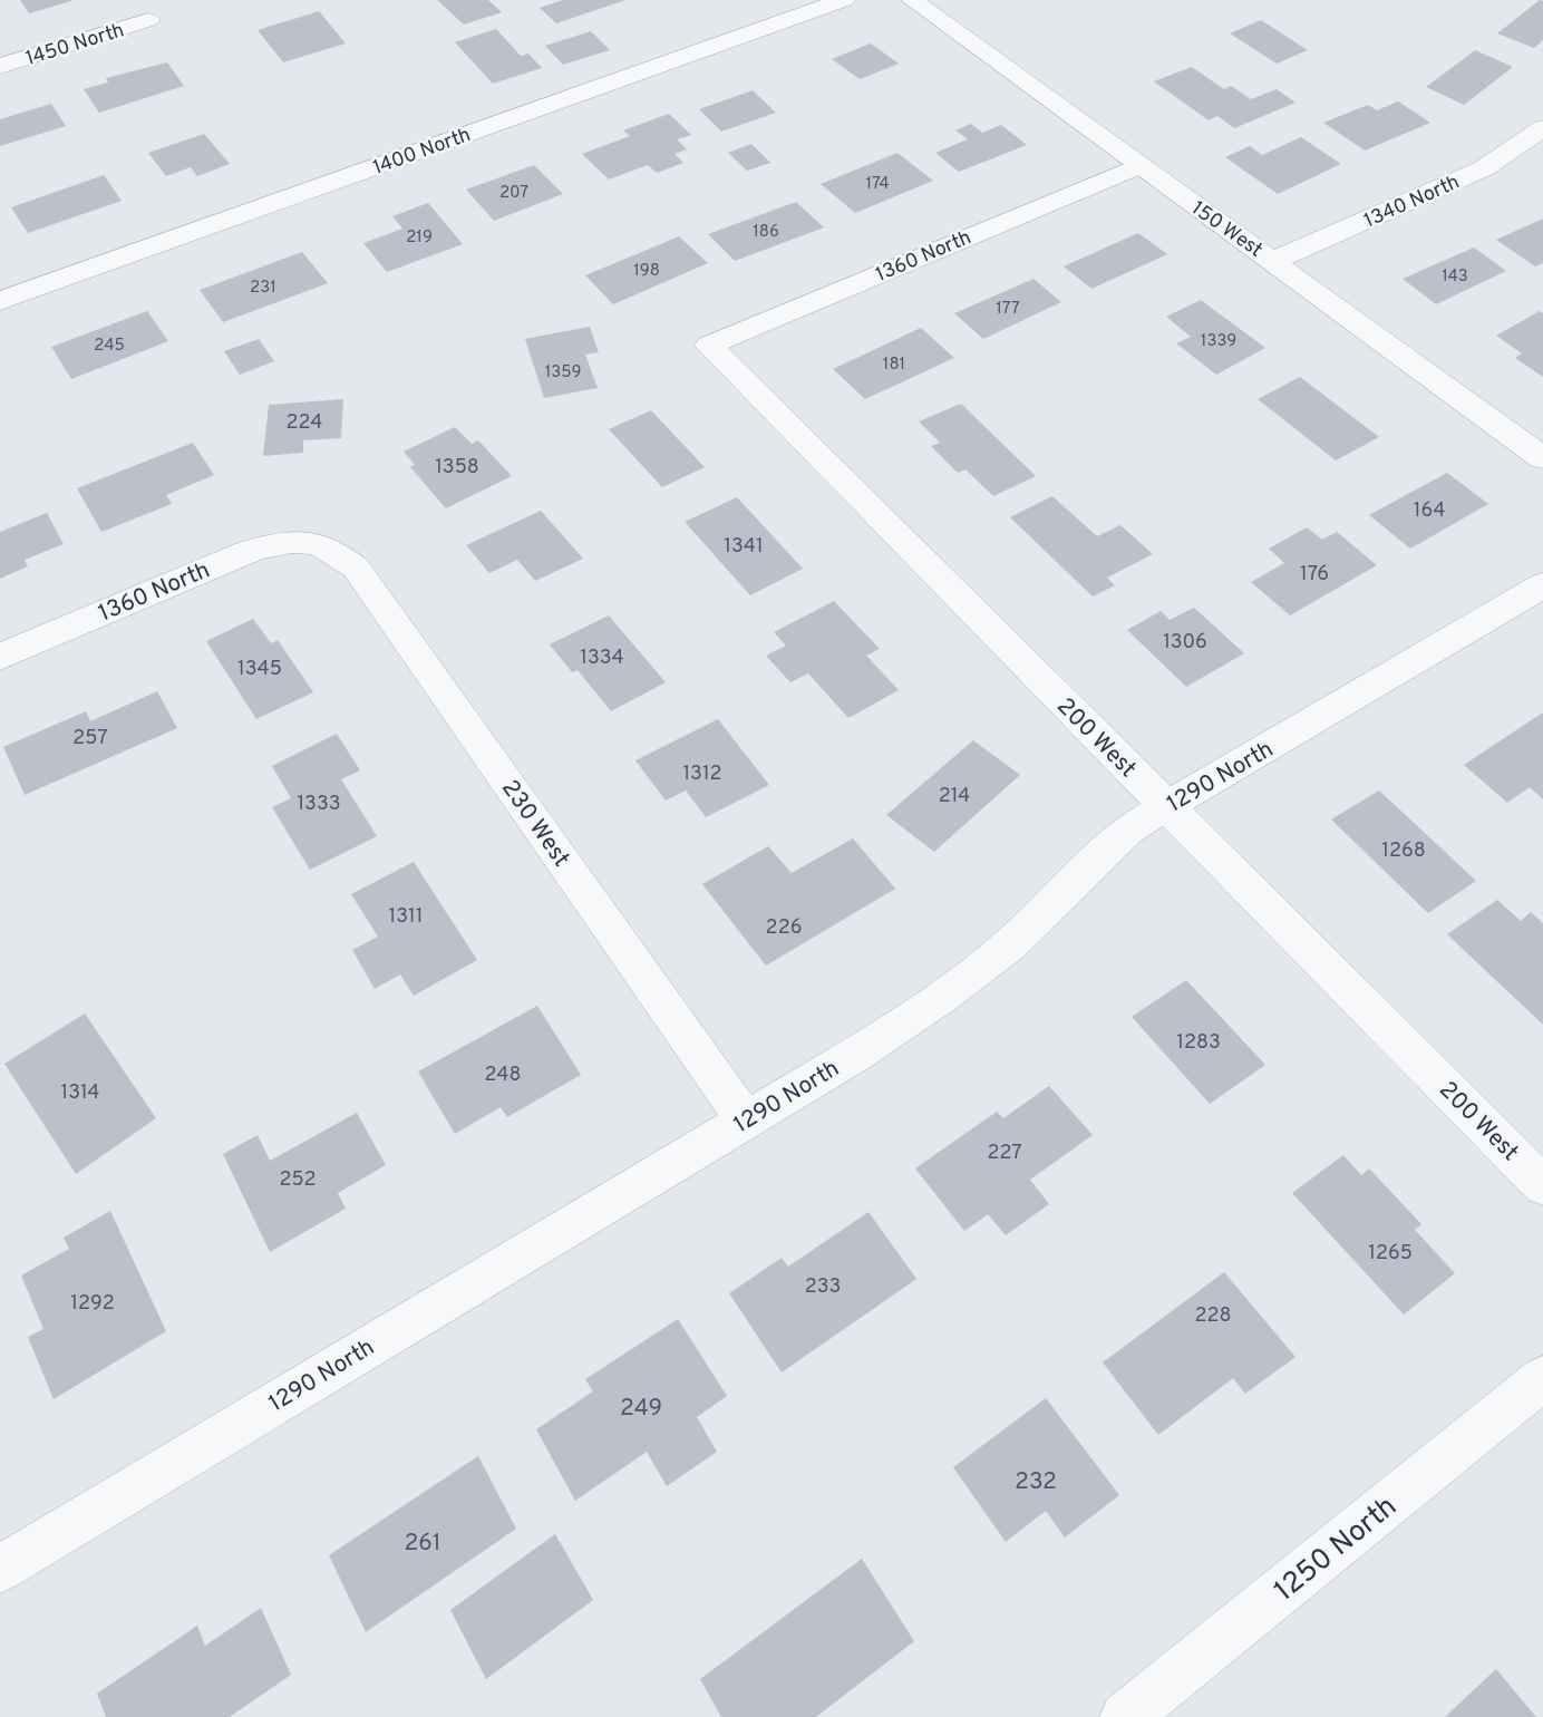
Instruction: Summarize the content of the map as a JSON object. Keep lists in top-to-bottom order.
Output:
{
  "streets": {
    "street": [
      "1450 North",
      "1400 North",
      "1340 North",
      "150 West",
      "1360 North",
      "200 West",
      "1290 North",
      "230 West",
      "1250 North"
    ]
  },
  "crossings": [
    ["1340 North", "150 West"],
    ["150 West", "1360 North"],
    ["1360 North", "200 West"],
    ["1360 North", "230 West"],
    ["200 West", "1290 North"],
    ["1290 North", "230 West"]
  ],
  "house_numbers": [
    "174",
    "207",
    "186",
    "219",
    "198",
    "143",
    "231",
    "177",
    "1339",
    "245",
    "181",
    "1359",
    "224",
    "1358",
    "164",
    "1341",
    "176",
    "1306",
    "1334",
    "1345",
    "257",
    "1312",
    "214",
    "1333",
    "1268",
    "1311",
    "226",
    "1283",
    "248",
    "1314",
    "227",
    "252",
    "1265",
    "233",
    "1292",
    "228",
    "249",
    "232",
    "261"
  ]
}
